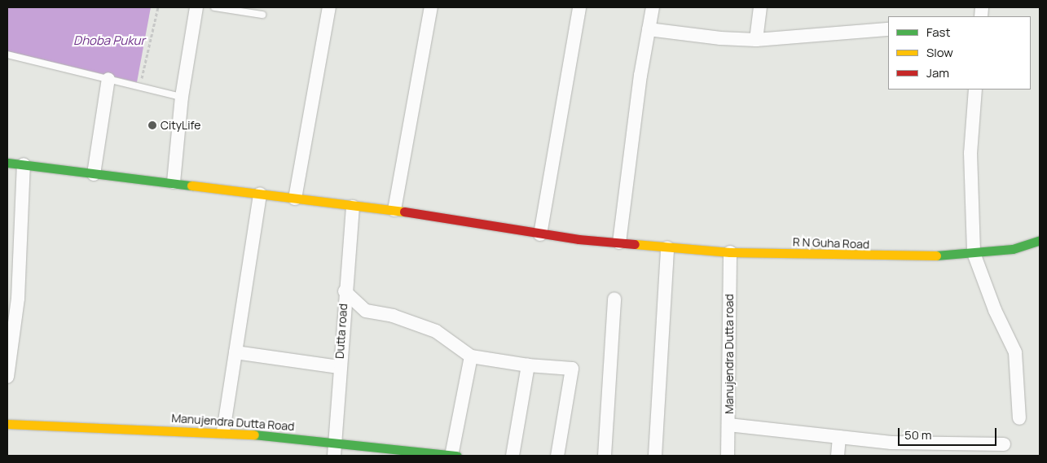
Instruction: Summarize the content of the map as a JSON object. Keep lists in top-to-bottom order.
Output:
{
  "streets": {
    "street": [
      "R N Guha Road",
      "Dutta road",
      "Manujendra Dutta road",
      "Manujendra Dutta Road"
    ]
  },
  "crossings": [
    ["R N Guha Road", "Dutta road"],
    ["R N Guha Road", "Manujendra Dutta road"],
    ["Dutta road", "Manujendra Dutta Road"]
  ],
  "water": ["Dhoba Pukur"],
  "places": ["CityLife"],
  "legend": ["Fast", "Slow", "Jam"],
  "scale_bar": "50 m"
}
